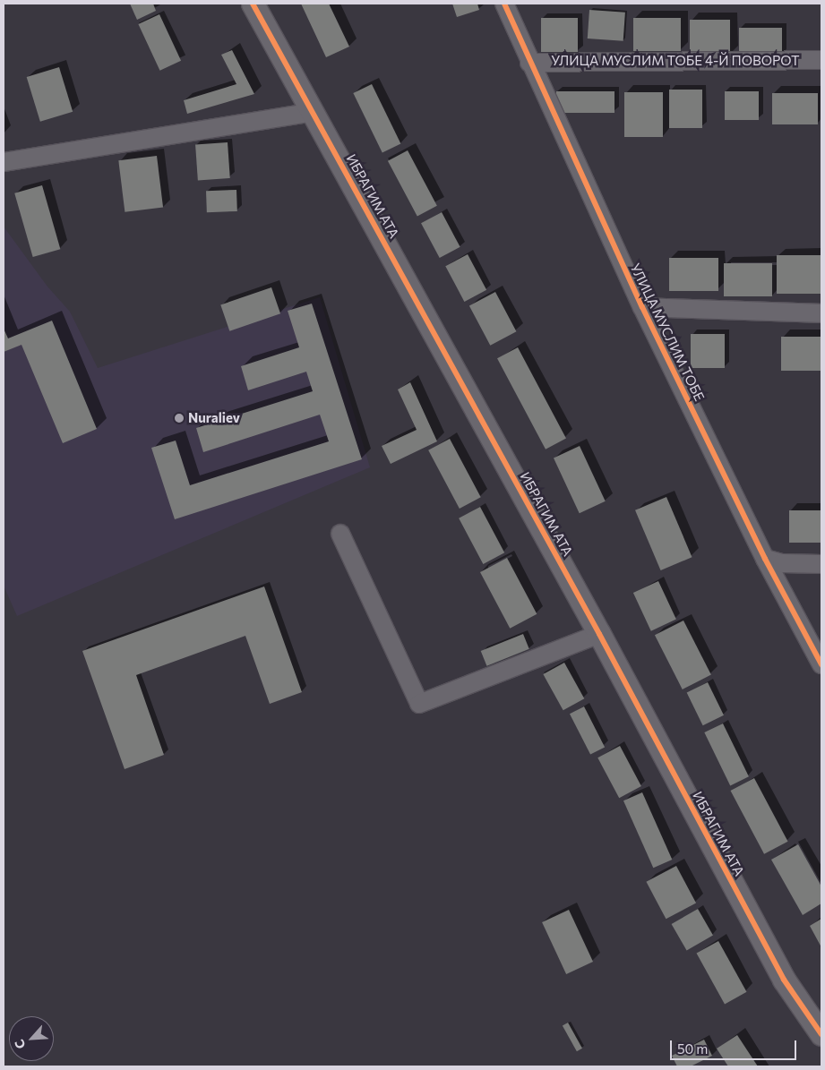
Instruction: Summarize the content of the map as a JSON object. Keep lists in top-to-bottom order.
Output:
{
  "streets": {
    "street": ["УЛИЦА МУСЛИМ ТОБЕ 4-Й ПОВОРОТ", "ИБРАГИМ АТА", "УЛИЦА МУСЛИМ ТОБЕ"]
  },
  "crossings": [
    ["УЛИЦА МУСЛИМ ТОБЕ 4-Й ПОВОРОТ", "УЛИЦА МУСЛИМ ТОБЕ"]
  ],
  "places": ["Nuraliev"],
  "scale_bar": "50 m",
  "north": "bottom left"
}
